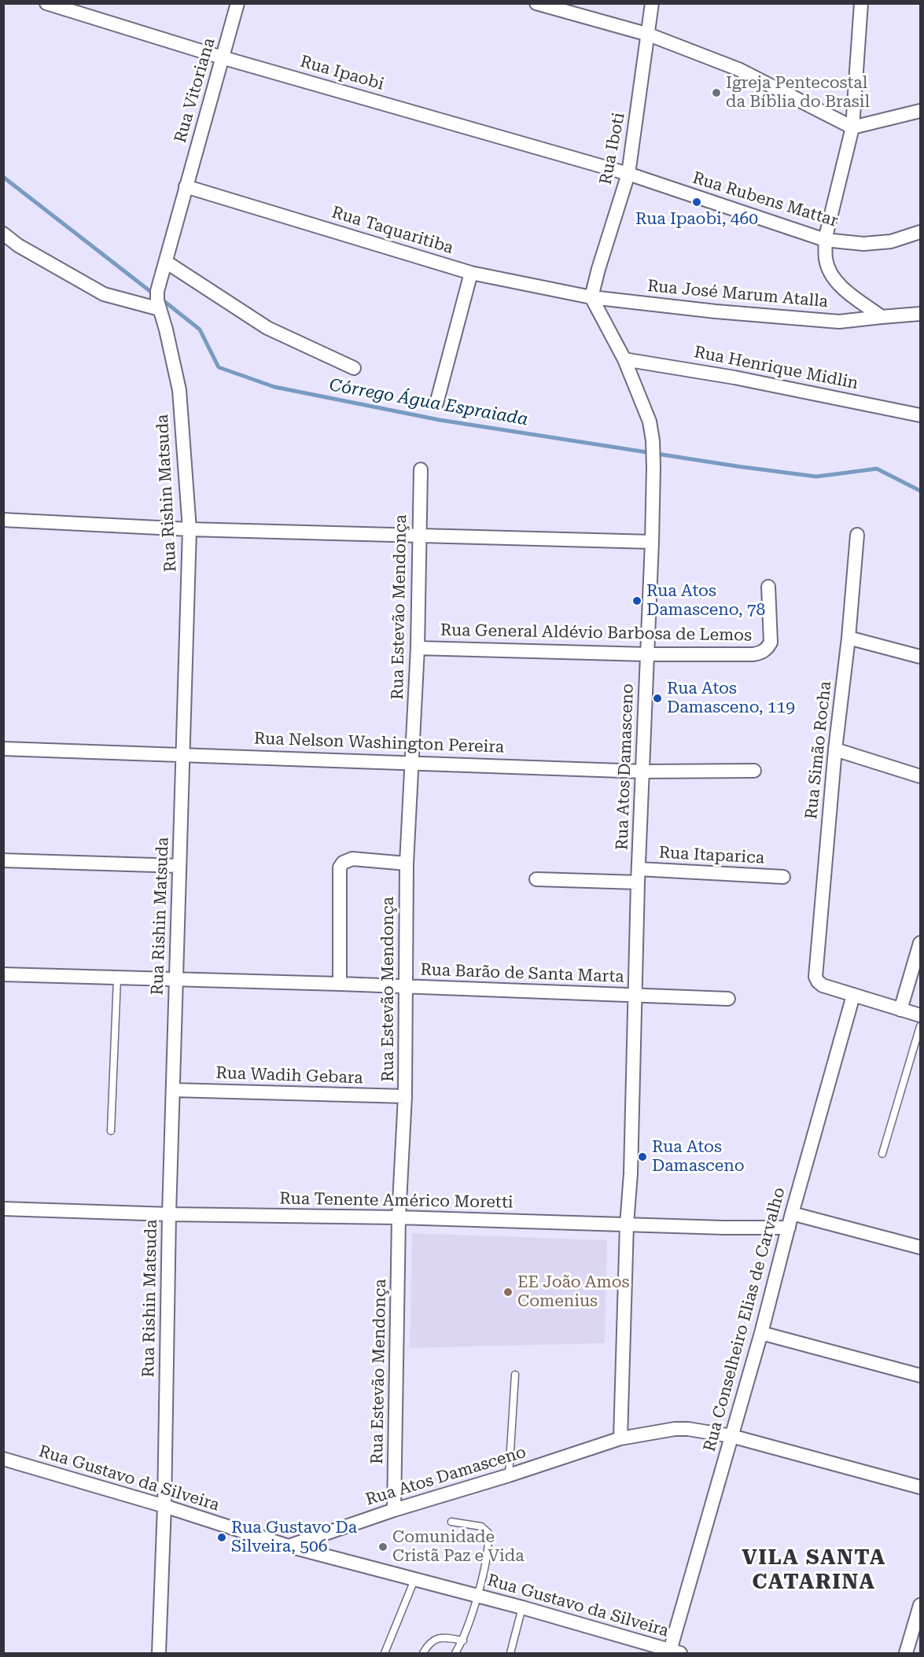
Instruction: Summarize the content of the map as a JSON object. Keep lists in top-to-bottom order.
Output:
{
  "streets": {
    "street": [
      "Rua Ipaobi",
      "Rua Vitoriana",
      "Rua Iboti",
      "Rua Rubens Mattar",
      "Rua Taquaritiba",
      "Rua José Marum Atalla",
      "Rua Henrique Midlin",
      "Rua Rishin Matsuda",
      "Rua Estevão Mendonça",
      "Rua General Aldévio Barbosa de Lemos",
      "Rua Nelson Washington Pereira",
      "Rua Simão Rocha",
      "Rua Atos Damasceno",
      "Rua Itaparica",
      "Rua Barão de Santa Marta",
      "Rua Wadih Gebara",
      "Rua Tenente Américo Moretti",
      "Rua Conselheiro Elias de Carvalho",
      "Rua Gustavo da Silveira"
    ]
  },
  "crossings": [
    ["Rua Ipaobi", "Rua Vitoriana"],
    ["Rua Ipaobi", "Rua Iboti"],
    ["Rua Ipaobi", "Rua Rubens Mattar"],
    ["Rua Vitoriana", "Rua Taquaritiba"],
    ["Rua Vitoriana", "Rua Rishin Matsuda"],
    ["Rua Iboti", "Rua Rubens Mattar"],
    ["Rua Iboti", "Rua Taquaritiba"],
    ["Rua Iboti", "Rua José Marum Atalla"],
    ["Rua Iboti", "Rua Atos Damasceno"],
    ["Rua Taquaritiba", "Rua José Marum Atalla"],
    ["Rua Taquaritiba", "Rua Rishin Matsuda"],
    ["Rua Taquaritiba", "Rua Atos Damasceno"],
    ["Rua José Marum Atalla", "Rua Atos Damasceno"],
    ["Rua Henrique Midlin", "Rua Atos Damasceno"],
    ["Rua Rishin Matsuda", "Rua Nelson Washington Pereira"],
    ["Rua Rishin Matsuda", "Rua Barão de Santa Marta"],
    ["Rua Rishin Matsuda", "Rua Wadih Gebara"],
    ["Rua Rishin Matsuda", "Rua Tenente Américo Moretti"],
    ["Rua Rishin Matsuda", "Rua Gustavo da Silveira"],
    ["Rua Estevão Mendonça", "Rua General Aldévio Barbosa de Lemos"],
    ["Rua Estevão Mendonça", "Rua Nelson Washington Pereira"],
    ["Rua Estevão Mendonça", "Rua Atos Damasceno"],
    ["Rua Estevão Mendonça", "Rua Barão de Santa Marta"],
    ["Rua Estevão Mendonça", "Rua Wadih Gebara"],
    ["Rua Estevão Mendonça", "Rua Tenente Américo Moretti"],
    ["Rua General Aldévio Barbosa de Lemos", "Rua Atos Damasceno"],
    ["Rua Nelson Washington Pereira", "Rua Atos Damasceno"],
    ["Rua Simão Rocha", "Rua Conselheiro Elias de Carvalho"],
    ["Rua Atos Damasceno", "Rua Itaparica"],
    ["Rua Atos Damasceno", "Rua Barão de Santa Marta"],
    ["Rua Atos Damasceno", "Rua Tenente Américo Moretti"],
    ["Rua Atos Damasceno", "Rua Gustavo da Silveira"],
    ["Rua Tenente Américo Moretti", "Rua Conselheiro Elias de Carvalho"],
    ["Rua Conselheiro Elias de Carvalho", "Rua Gustavo da Silveira"]
  ],
  "districts": ["VILA SANTA CATARINA"],
  "water": ["Córrego Água Espraiada"],
  "places": [
    "Igreja Pentecostal da Bíblia do Brasil",
    "Rua Ipaobi, 460",
    "Rua Atos Damasceno, 78",
    "Rua Atos Damasceno, 119",
    "Rua Atos Damasceno",
    "EE João Amos Comenius",
    "Rua Gustavo Da Silveira, 506",
    "Comunidade Cristã Paz e Vida"
  ]
}
